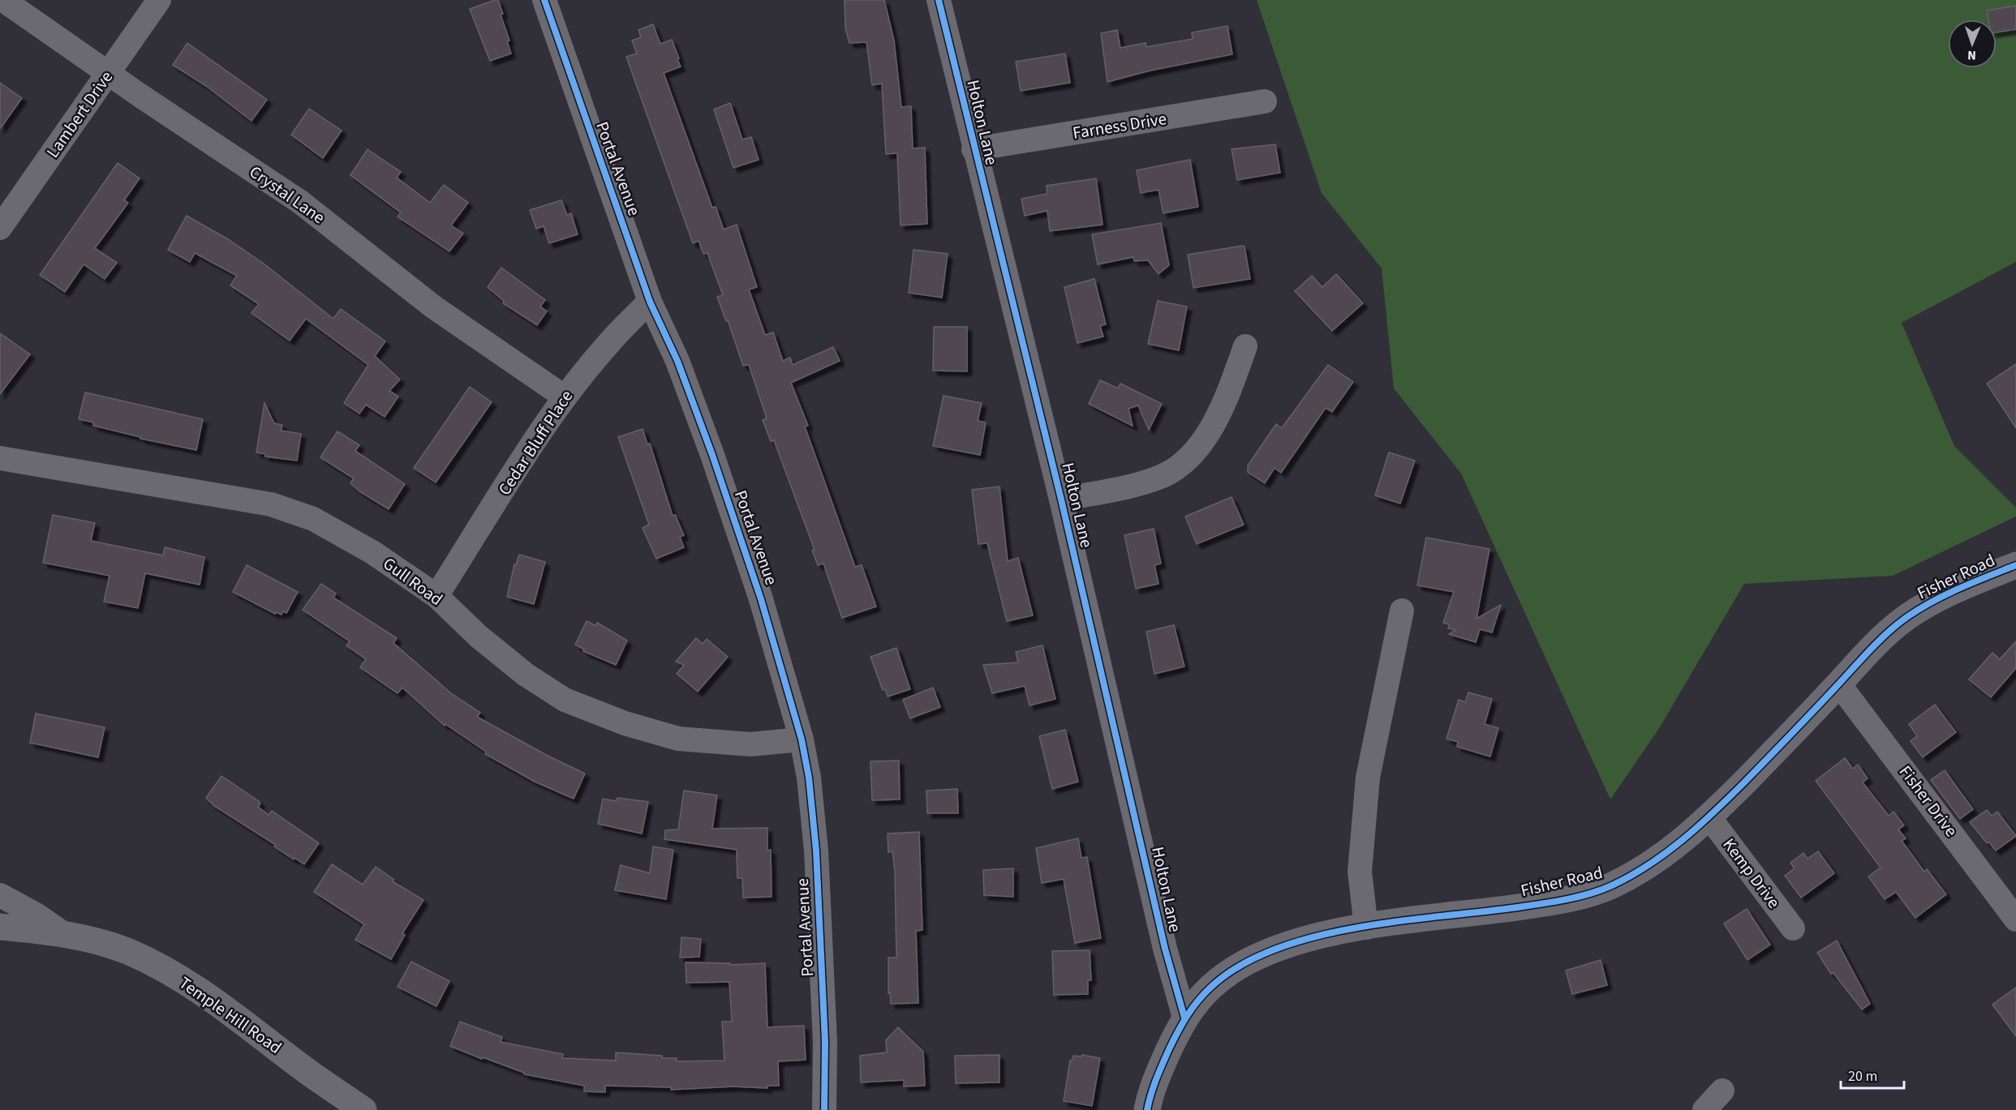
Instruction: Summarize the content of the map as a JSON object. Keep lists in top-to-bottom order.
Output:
{
  "streets": {
    "street": [
      "Lambert Drive",
      "Holton Lane",
      "Farness Drive",
      "Portal Avenue",
      "Crystal Lane",
      "Cedar Bluff Place",
      "Fisher Road",
      "Gull Road",
      "Fisher Drive",
      "Kemp Drive",
      "Temple Hill Road"
    ]
  },
  "crossings": [
    ["Lambert Drive", "Crystal Lane"],
    ["Holton Lane", "Farness Drive"],
    ["Holton Lane", "Fisher Road"],
    ["Portal Avenue", "Cedar Bluff Place"],
    ["Portal Avenue", "Gull Road"],
    ["Crystal Lane", "Cedar Bluff Place"],
    ["Cedar Bluff Place", "Gull Road"],
    ["Fisher Road", "Fisher Drive"],
    ["Fisher Road", "Kemp Drive"]
  ],
  "scale_bar": "20 m",
  "north": "bottom"
}
